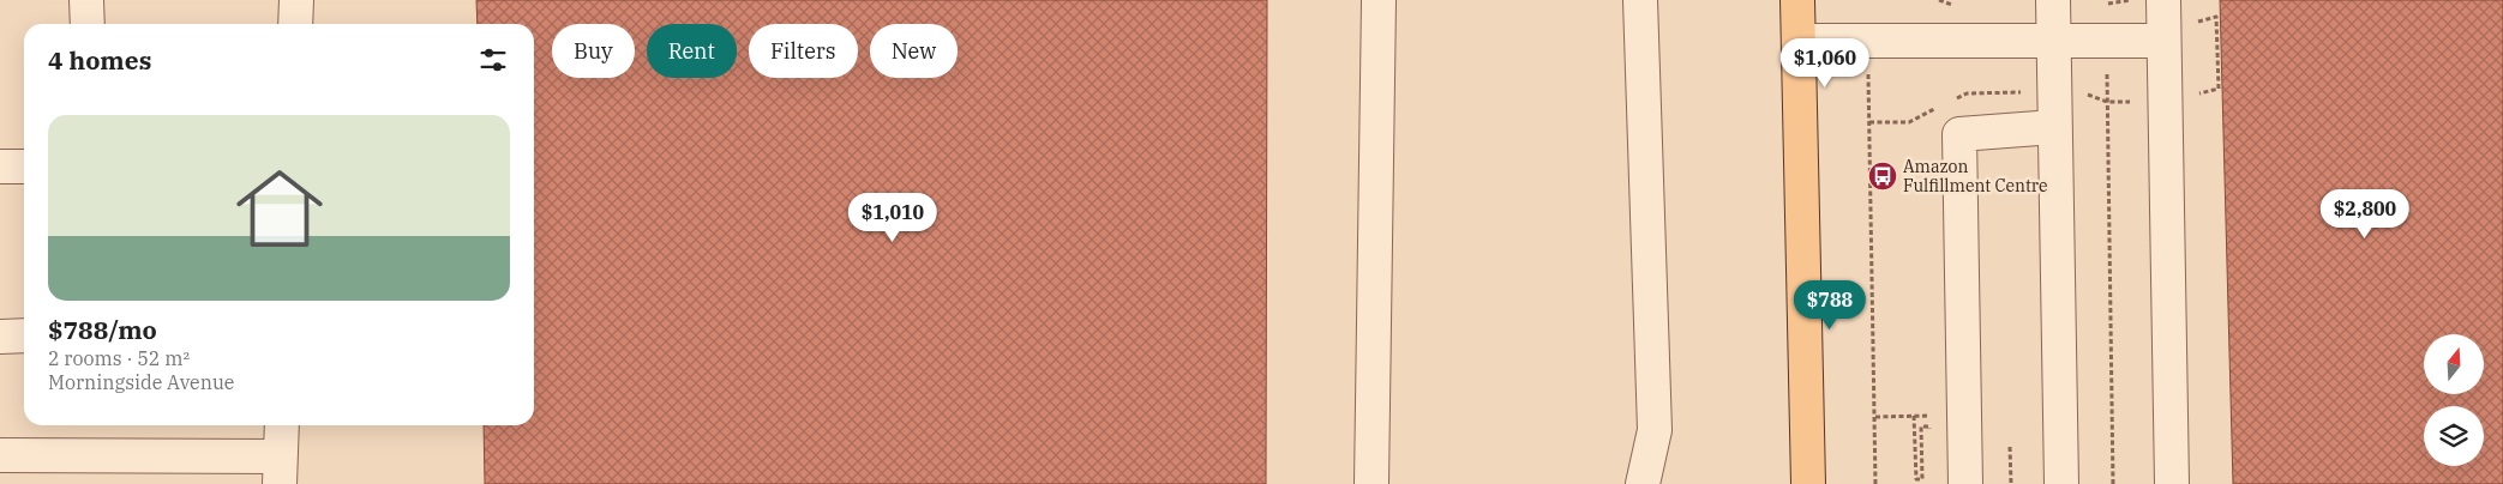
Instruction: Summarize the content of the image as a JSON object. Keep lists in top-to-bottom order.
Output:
{
  "places": {
    "bus stop": ["Amazon Fulfillment Centre"]
  },
  "north": "top",
  "page": {
    "chip": [
      "Buy",
      "Rent",
      "Filters",
      "New"
    ],
    "heading": "4 homes",
    "price": [
      "$1,060",
      "$2,800",
      "$1,010",
      "$788"
    ],
    "list": [
      {
        "name": "$788/mo",
        "note": "2 rooms · 52 m² · Morningside Avenue"
      }
    ]
  }
}
